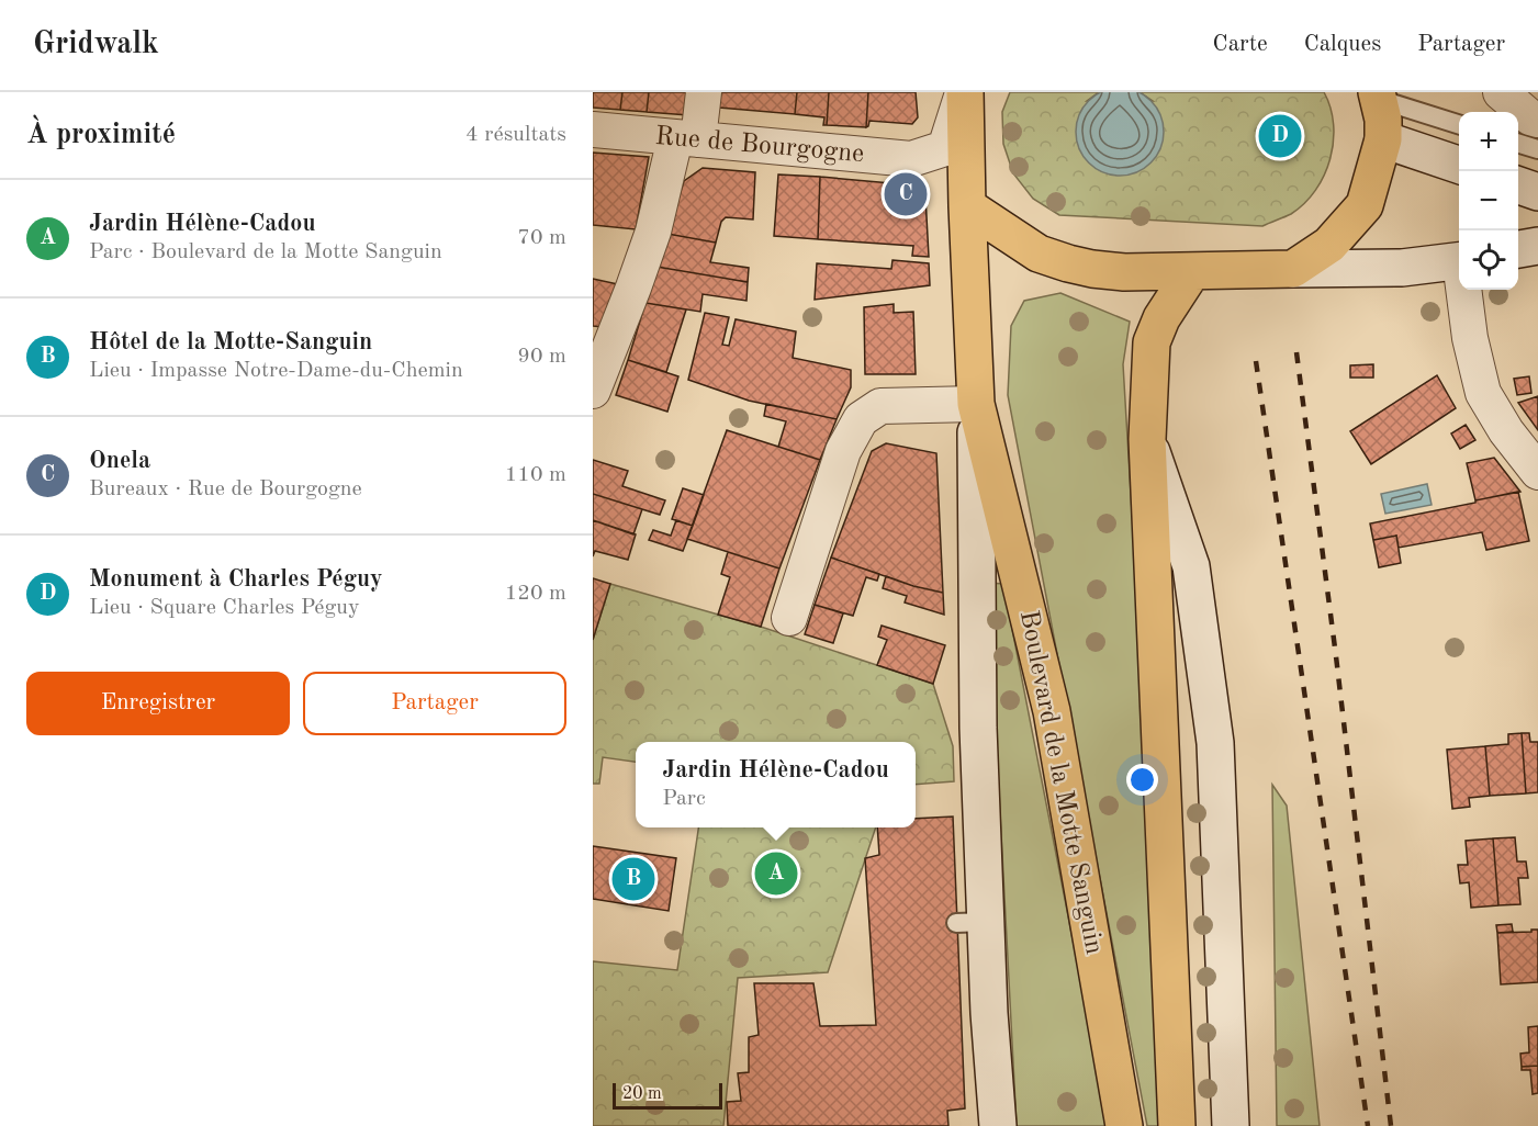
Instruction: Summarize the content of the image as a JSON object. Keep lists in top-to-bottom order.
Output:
{
  "streets": {
    "main road": ["Boulevard de la Motte Sanguin"],
    "street": ["Rue de Bourgogne"]
  },
  "crossings": [
    ["Rue de Bourgogne", "Boulevard de la Motte Sanguin"]
  ],
  "scale_bar": "20 m",
  "page": {
    "header": "Gridwalk",
    "nav": ["Carte", "Calques", "Partager"],
    "heading": ["À proximité", "4 résultats"],
    "map_buttons": ["+", "−"],
    "pins": [
      "D",
      "C",
      "A",
      "B"
    ],
    "list": [
      {
        "mark": "A",
        "name": "Jardin Hélène-Cadou",
        "note": "Parc · Boulevard de la Motte Sanguin",
        "value": "70 m"
      },
      {
        "mark": "B",
        "name": "Hôtel de la Motte-Sanguin",
        "note": "Lieu · Impasse Notre-Dame-du-Chemin",
        "value": "90 m"
      },
      {
        "mark": "C",
        "name": "Onela",
        "note": "Bureaux · Rue de Bourgogne",
        "value": "110 m"
      },
      {
        "mark": "D",
        "name": "Monument à Charles Péguy",
        "note": "Lieu · Square Charles Péguy",
        "value": "120 m"
      }
    ],
    "buttons": ["Enregistrer", "Partager"],
    "popup": ["Jardin Hélène-Cadou", "Parc"],
    "scale": "20 m"
  }
}
